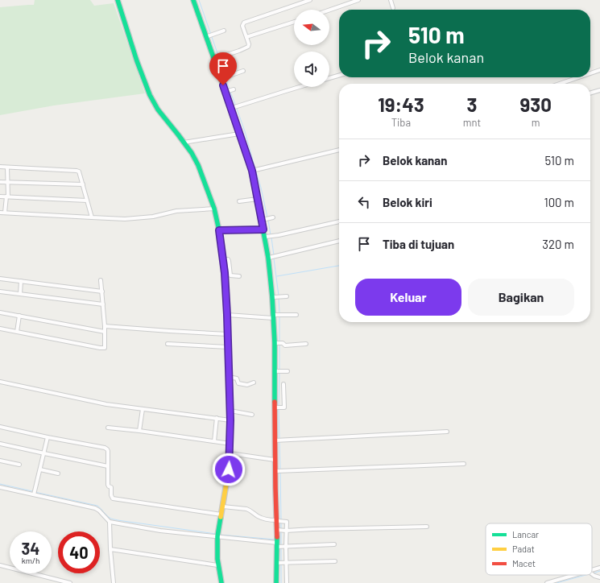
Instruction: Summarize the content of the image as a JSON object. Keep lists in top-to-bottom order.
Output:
{
  "legend": ["Lancar", "Padat", "Macet"],
  "north": "left",
  "page": {
    "turn": ["510 m", "Belok kanan"],
    "eta": [
      "19:43",
      "Tiba",
      "3",
      "mnt",
      "930",
      "m"
    ],
    "list": [
      {
        "name": "Belok kanan",
        "value": "510 m"
      },
      {
        "name": "Belok kiri",
        "value": "100 m"
      },
      {
        "name": "Tiba di tujuan",
        "value": "320 m"
      }
    ],
    "buttons": ["Keluar", "Bagikan"],
    "speed": "34 km/h",
    "limit": "40"
  }
}
